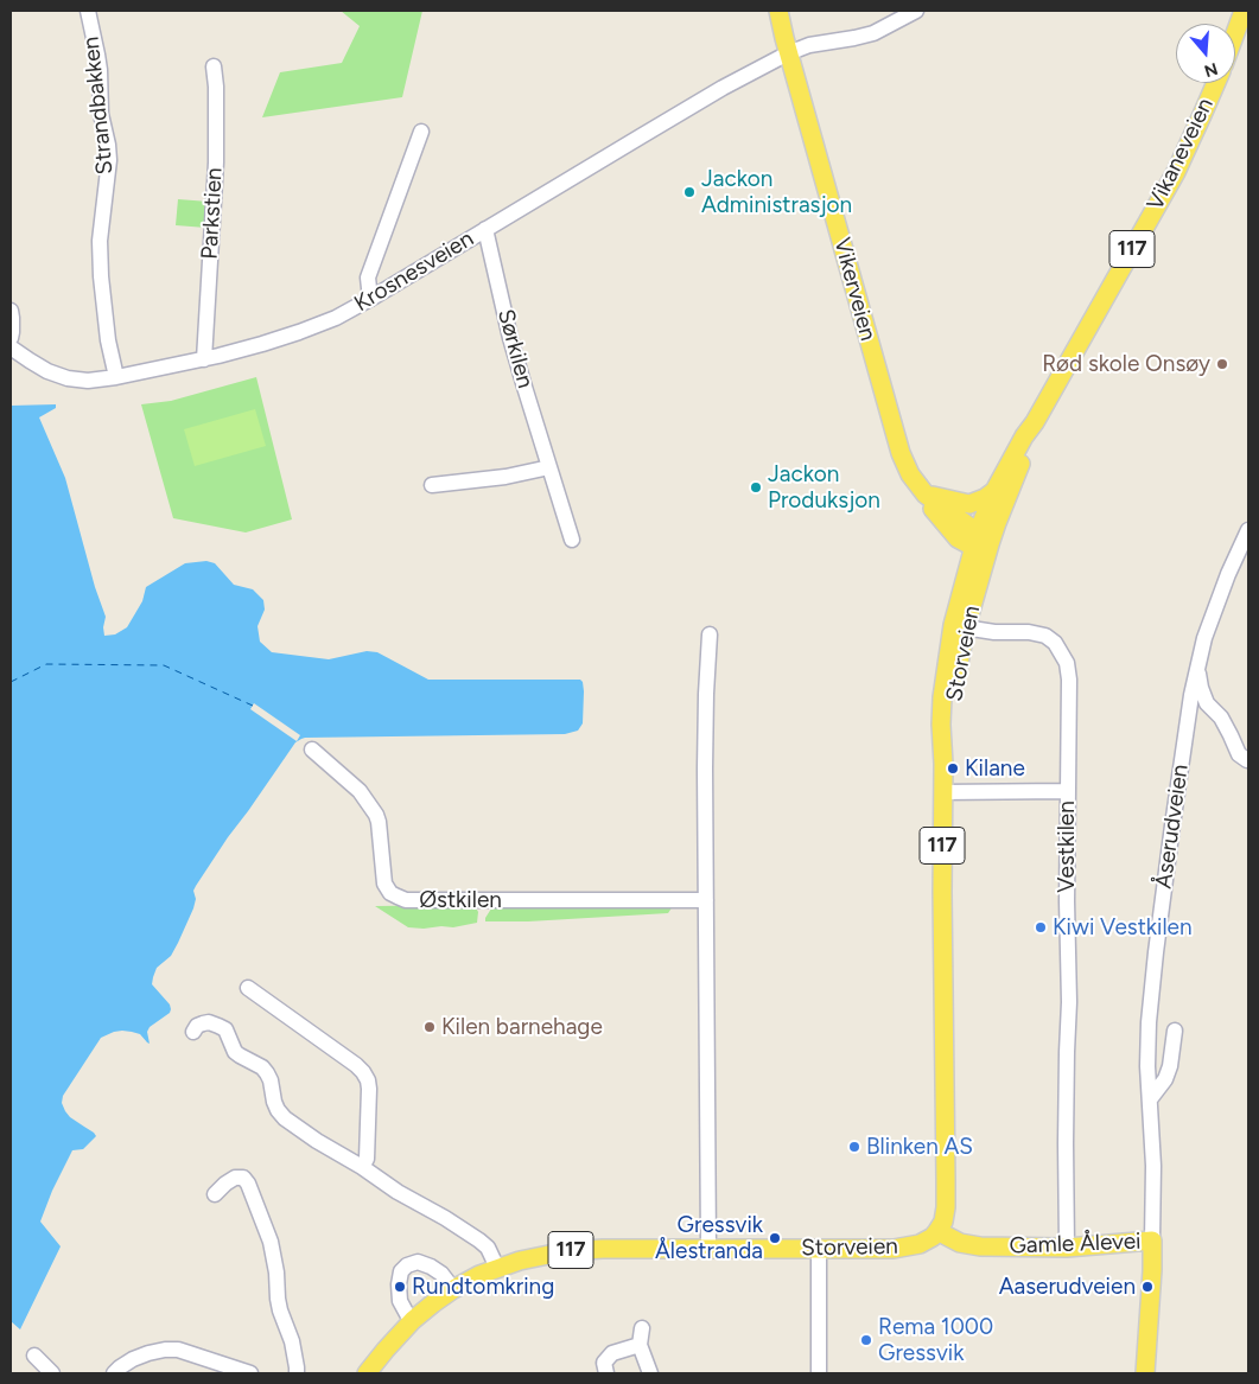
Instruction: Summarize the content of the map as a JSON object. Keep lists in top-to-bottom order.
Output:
{
  "streets": {
    "main road": [
      "Vikaneveien",
      "117",
      "Vikerveien",
      "Storveien",
      "Gamle Ålevei"
    ],
    "street": [
      "Strandbakken",
      "Parkstien",
      "Krosnesveien",
      "Sørkilen",
      "Åserudveien",
      "Vestkilen",
      "Østkilen"
    ]
  },
  "crossings": [
    ["Strandbakken", "Krosnesveien"],
    ["Vikaneveien", "Vikerveien"],
    ["Vikaneveien", "Storveien"],
    ["Parkstien", "Krosnesveien"],
    ["Krosnesveien", "Vikerveien"],
    ["Krosnesveien", "Sørkilen"],
    ["Vikerveien", "Storveien"],
    ["Storveien", "Gamle Ålevei"],
    ["Åserudveien", "Gamle Ålevei"],
    ["Vestkilen", "Gamle Ålevei"]
  ],
  "places": [
    "Jackon Administrasjon",
    "Rød skole Onsøy",
    "Jackon Produksjon",
    "Kilane",
    "Kiwi Vestkilen",
    "Kilen barnehage",
    "Blinken AS",
    "Gressvik Ålestranda",
    "Rundtomkring",
    "Aaserudveien",
    "Rema 1000 Gressvik"
  ],
  "north": "bottom"
}
